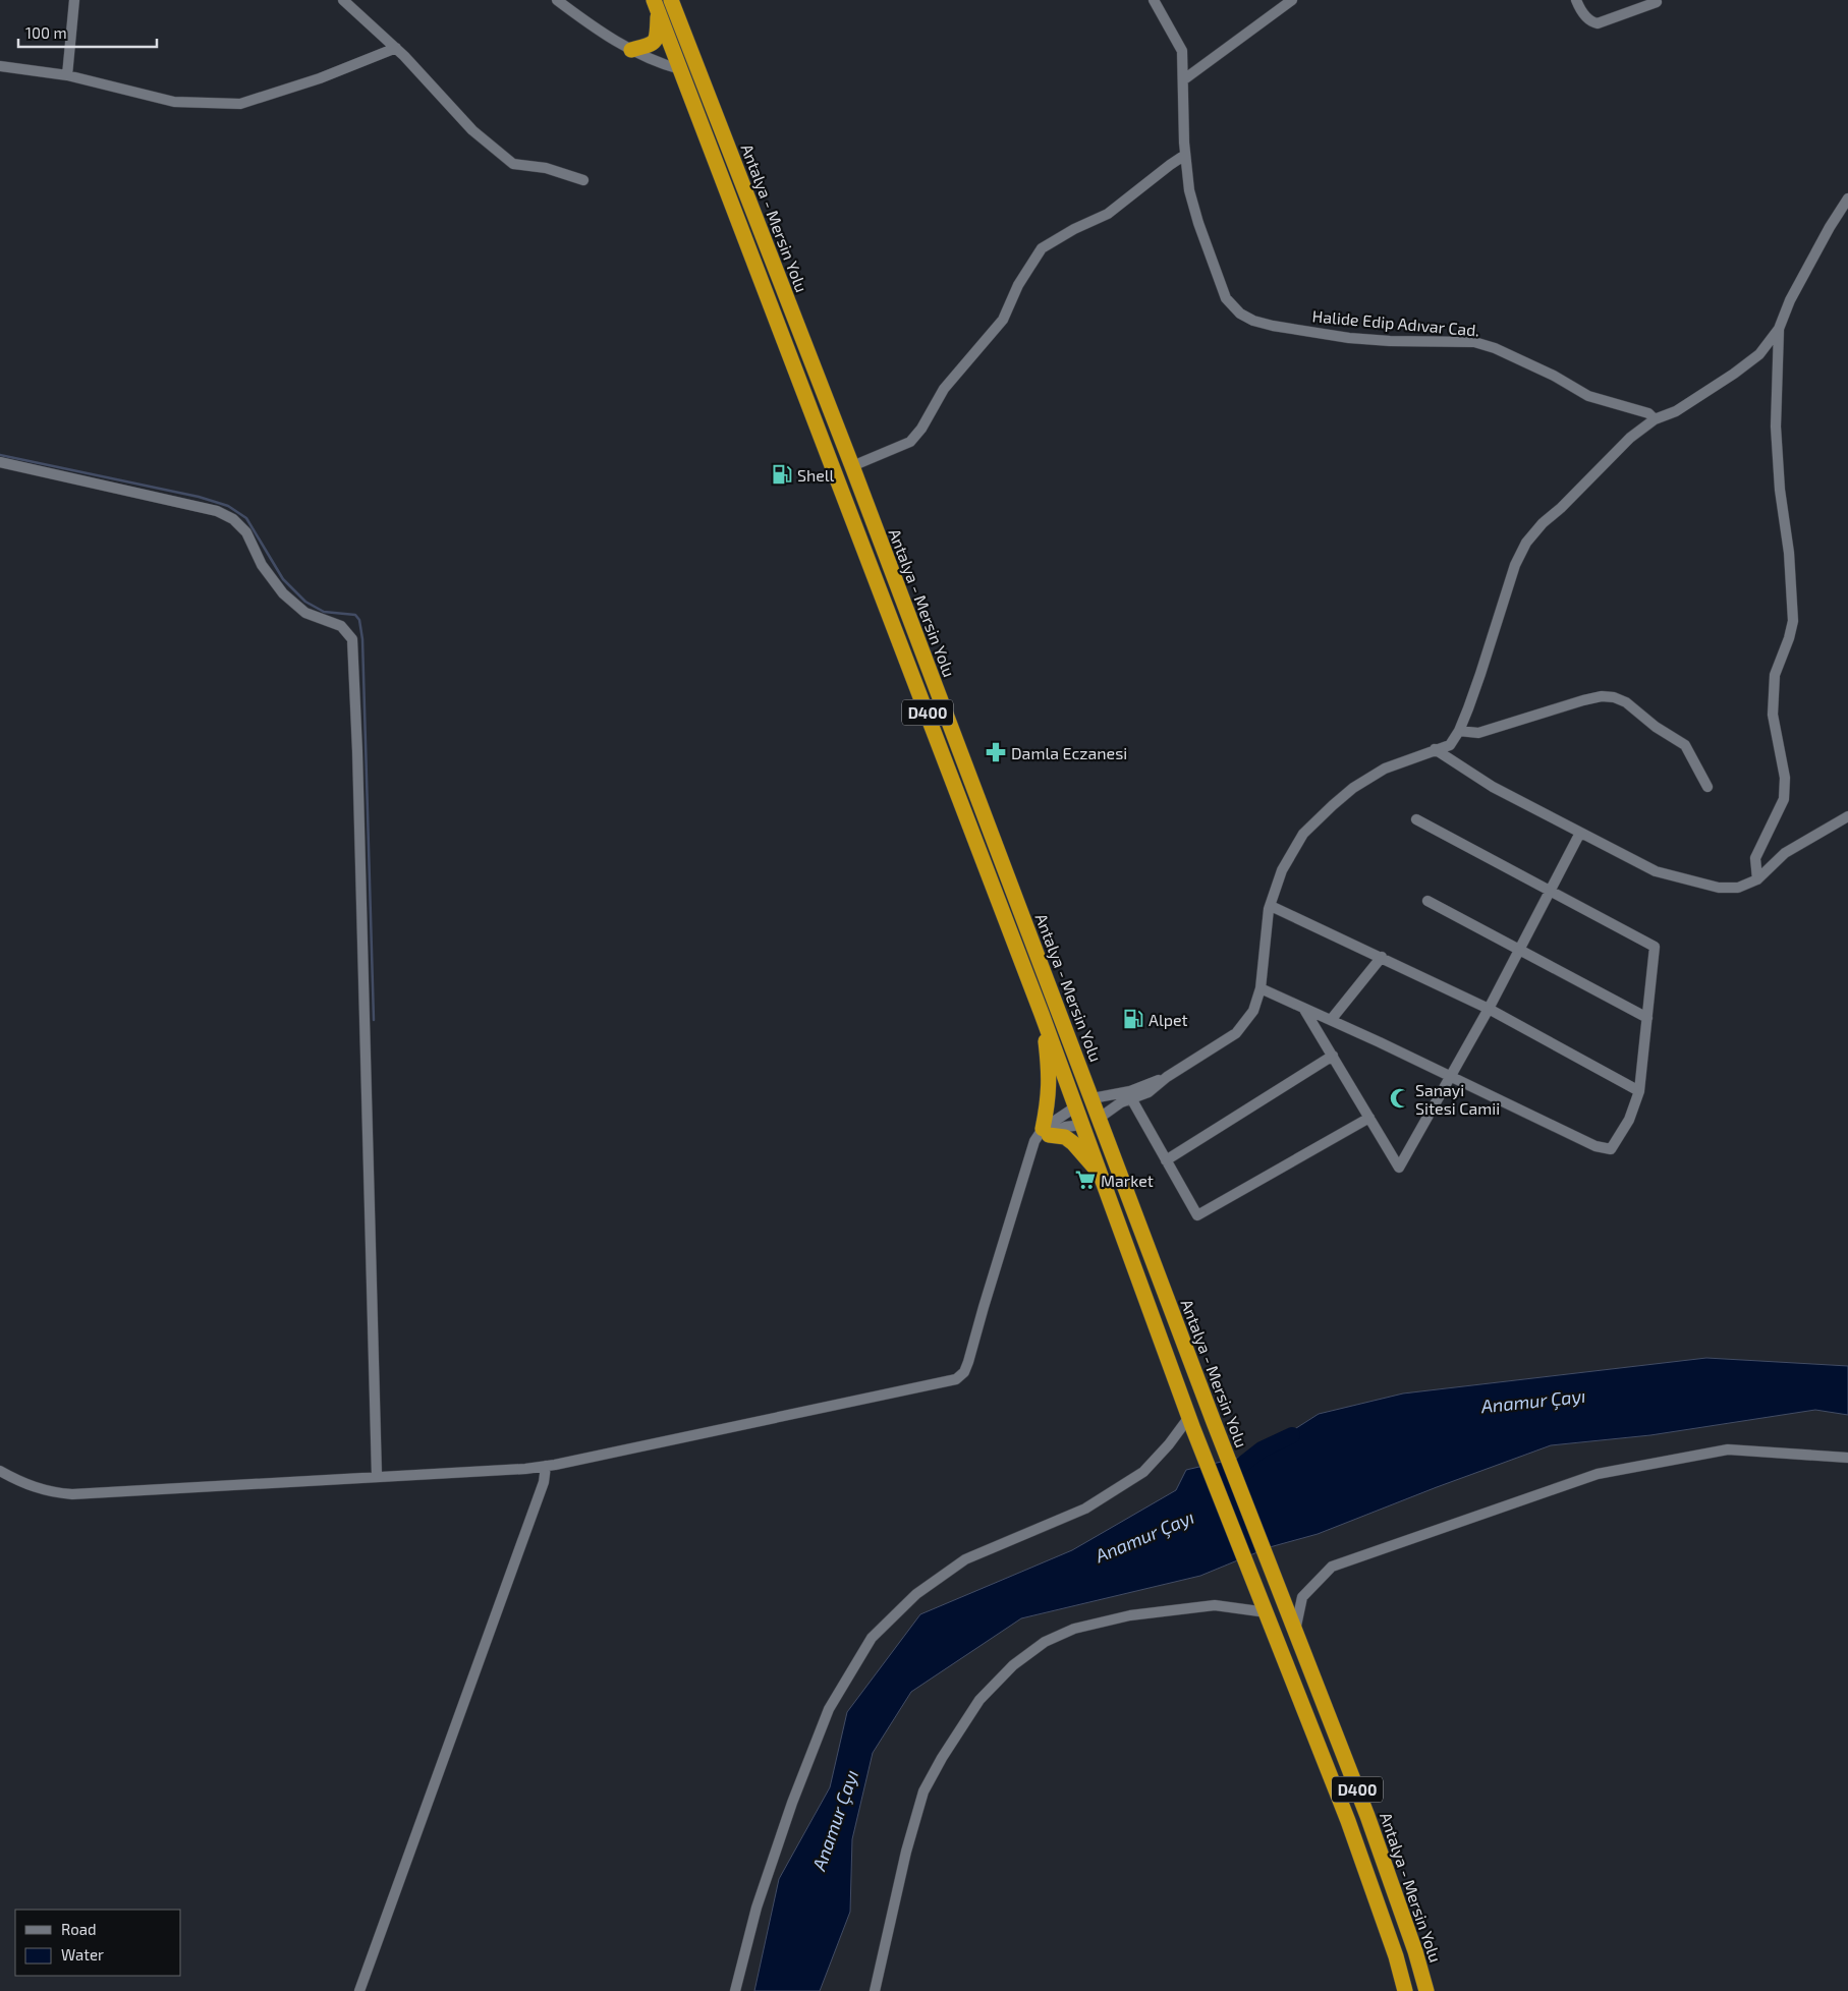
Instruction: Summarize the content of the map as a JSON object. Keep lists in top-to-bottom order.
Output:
{
  "streets": {
    "highway": ["Antalya - Mersin Yolu", "D400"],
    "street": ["Halide Edip Adıvar Cad."]
  },
  "water": ["Anamur Çayı"],
  "places": {
    "fuel station": ["Shell", "Alpet"],
    "pharmacy": ["Damla Eczanesi"],
    "mosque": ["Sanayi Sitesi Camii"],
    "supermarket": ["Market"]
  },
  "legend": ["Road", "Water"],
  "scale_bar": "100 m"
}
